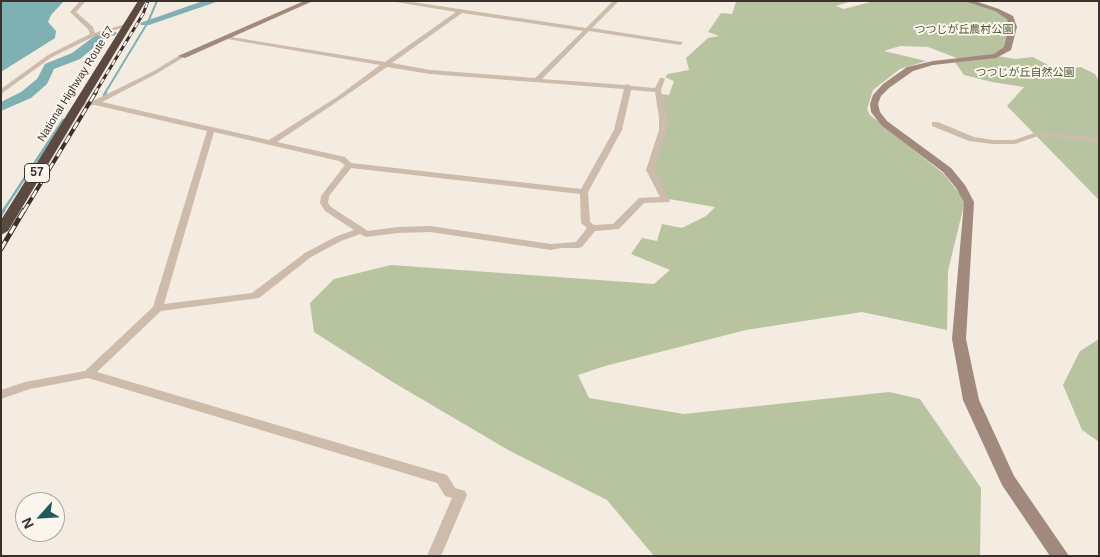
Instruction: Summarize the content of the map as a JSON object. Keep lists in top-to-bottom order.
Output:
{
  "streets": {
    "highway": ["National Highway Route 57", "57"]
  },
  "parks": ["つつじが丘農村公園", "つつじが丘自然公園"],
  "north": "bottom left"
}
